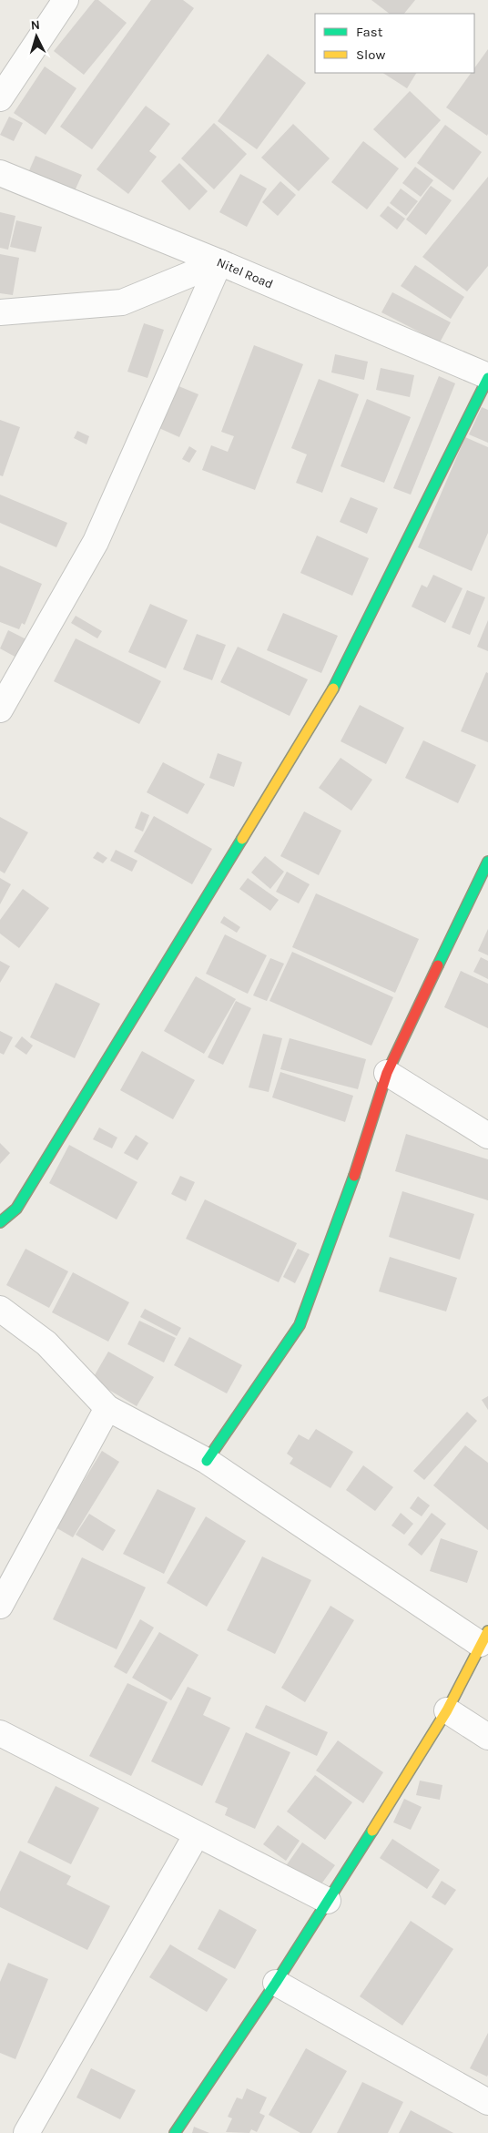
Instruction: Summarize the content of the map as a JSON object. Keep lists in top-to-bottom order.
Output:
{
  "streets": {
    "street": ["Nitel Road"]
  },
  "legend": ["Fast", "Slow"],
  "north": "top"
}
